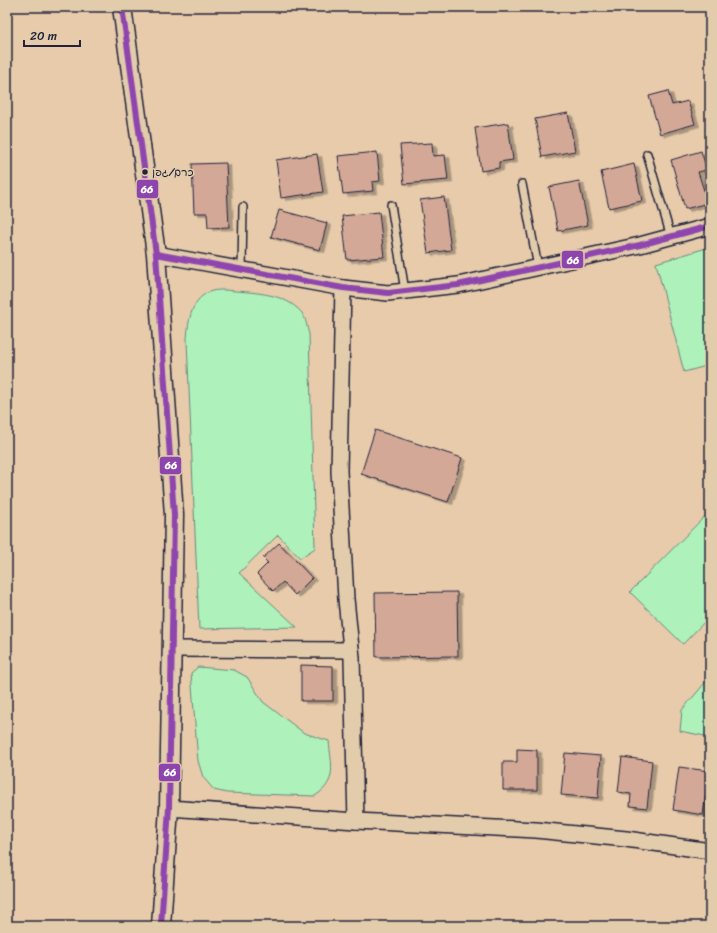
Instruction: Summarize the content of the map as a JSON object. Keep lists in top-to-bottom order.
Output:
{
  "places": ["כרם/גפן"],
  "lines": ["transit line 66"],
  "scale_bar": "20 m"
}
